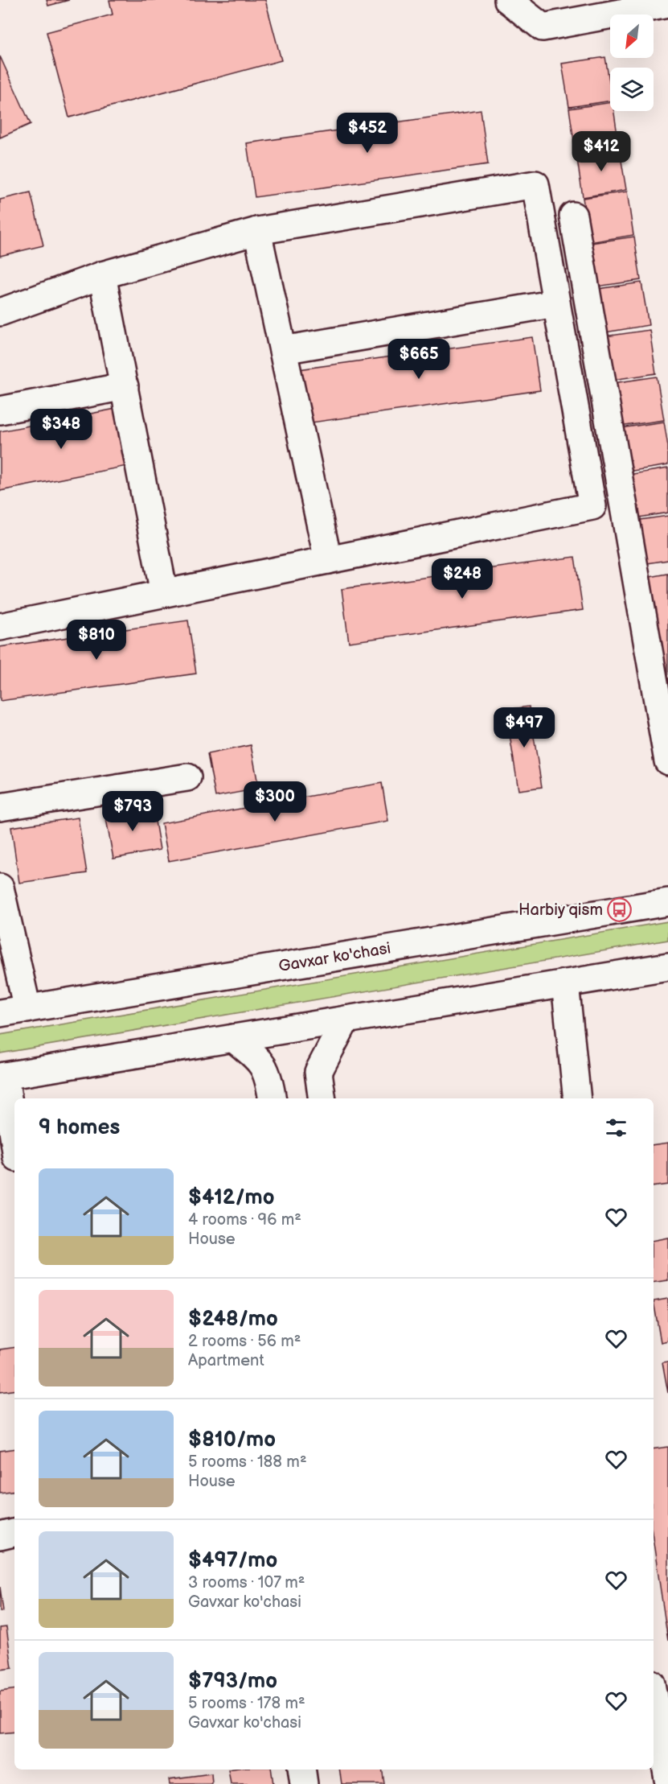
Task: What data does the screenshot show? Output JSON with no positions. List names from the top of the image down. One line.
{"streets":{"main road":["Gavxar ko'chasi"]},"places":{"bus stop":["Harbiy qism"]},"north":"bottom left","page":{"price":["$452","$412","$665","$348","$248","$810","$497","$300","$793"],"heading":"9 homes","list":[{"name":"$412/mo","note":"4 rooms · 96 m² · House"},{"name":"$248/mo","note":"2 rooms · 56 m² · Apartment"},{"name":"$810/mo","note":"5 rooms · 188 m² · House"},{"name":"$497/mo","note":"3 rooms · 107 m² · Gavxar ko'chasi"},{"name":"$793/mo","note":"5 rooms · 178 m² · Gavxar ko'chasi"}]}}
